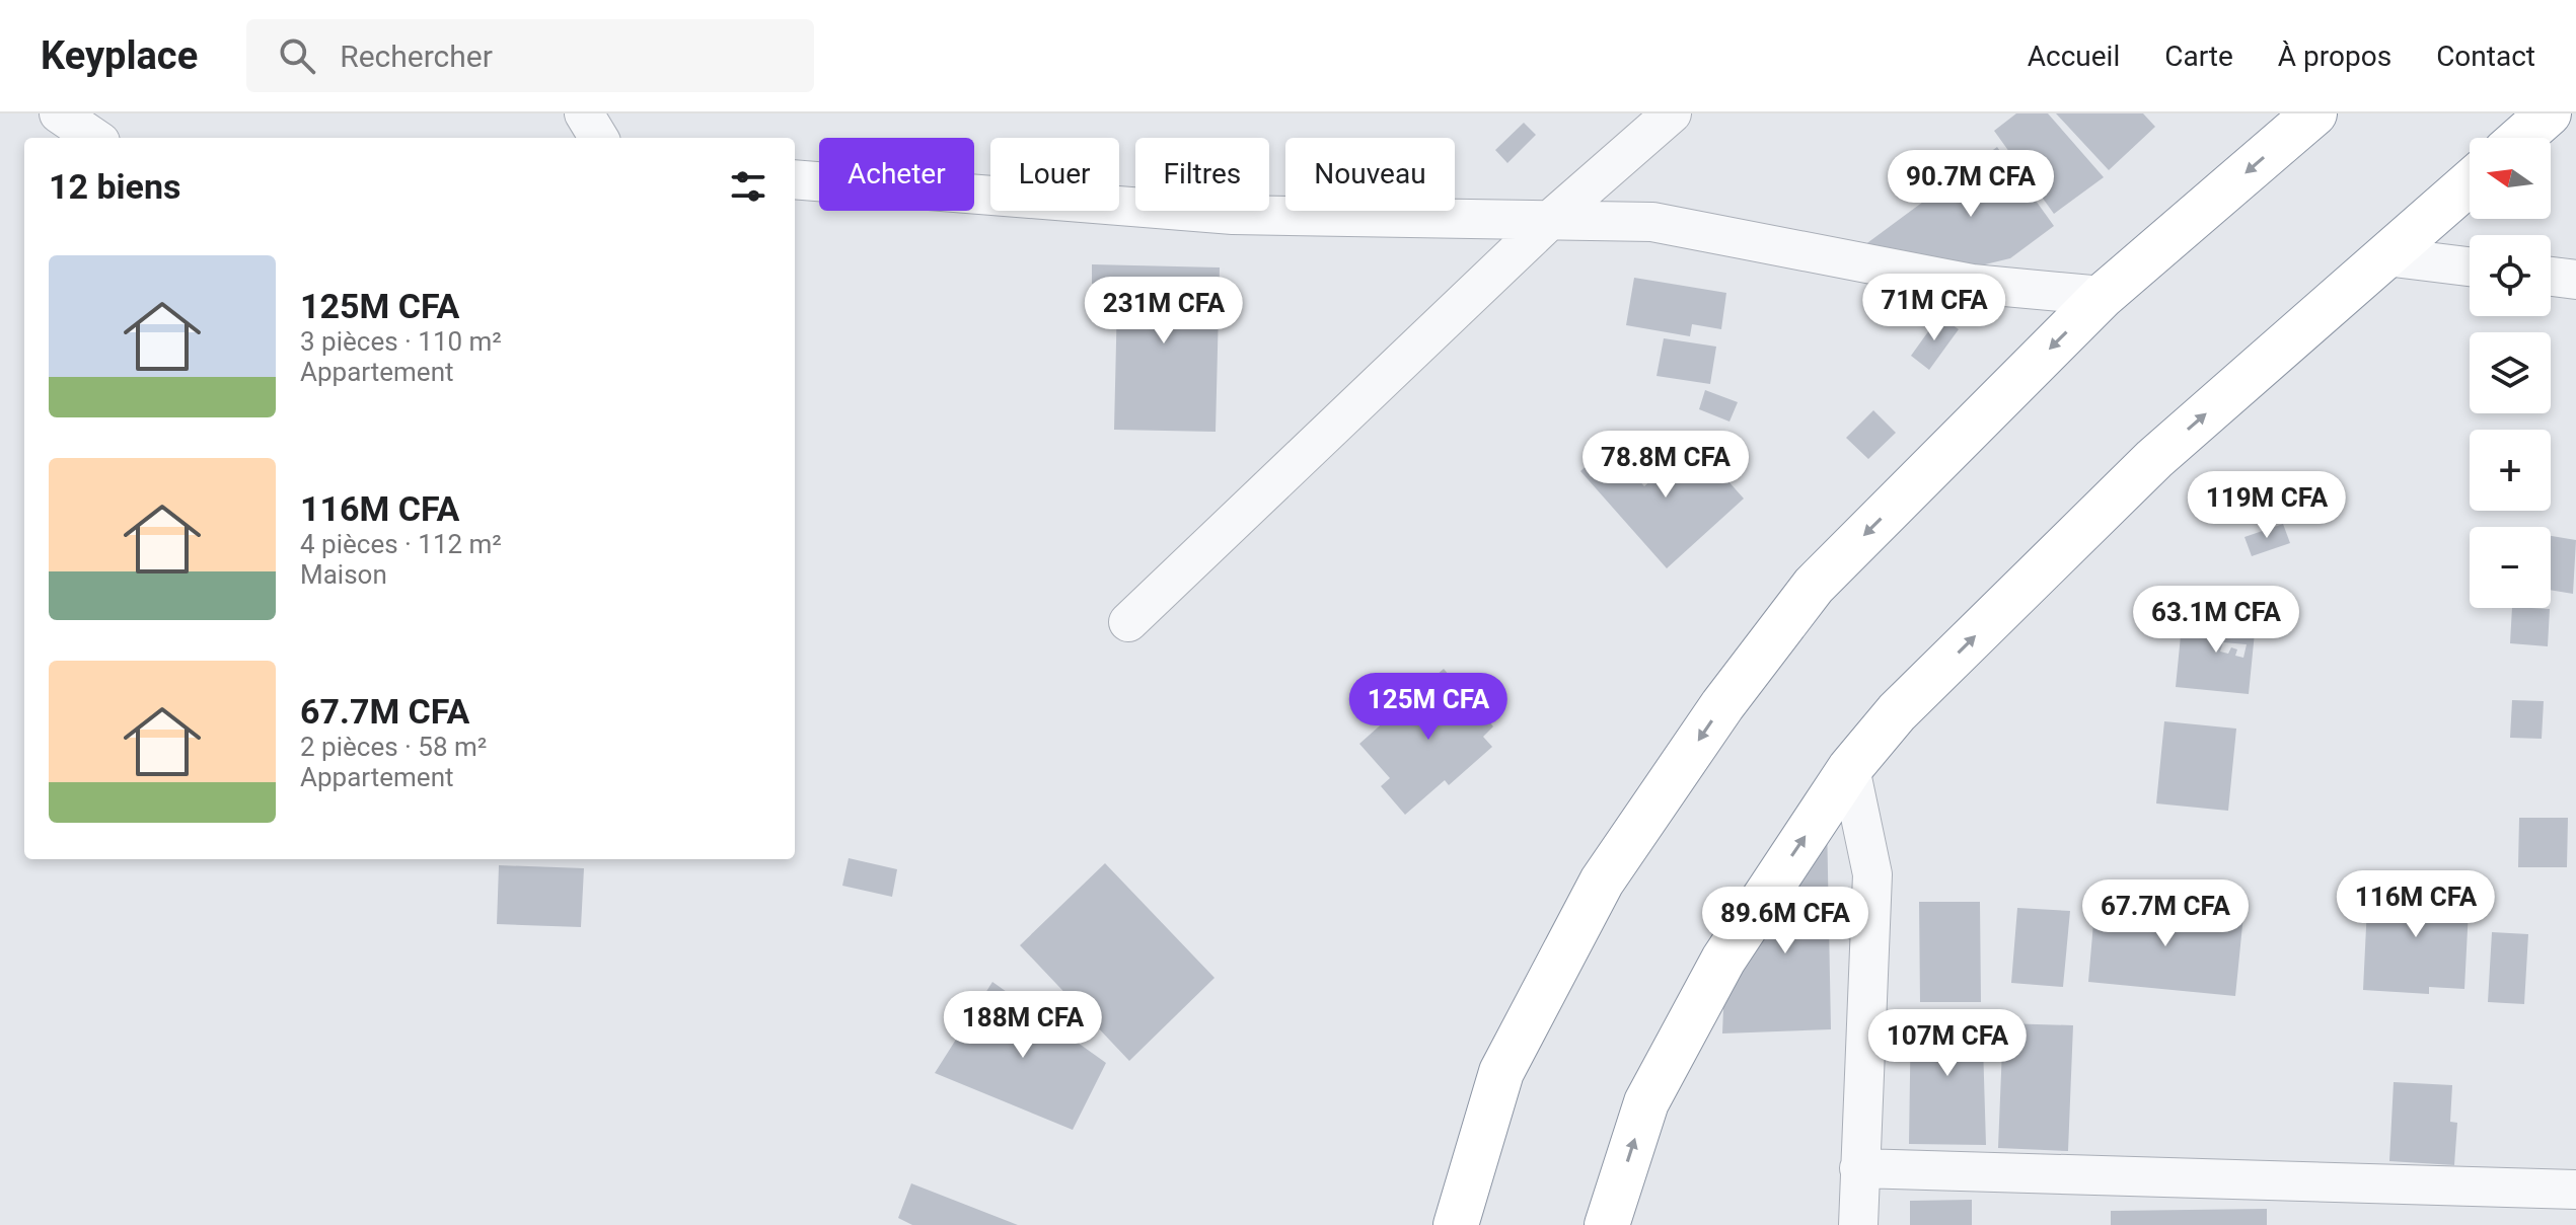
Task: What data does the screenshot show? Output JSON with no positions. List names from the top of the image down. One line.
{"north":"left","page":{"header":"Keyplace","search":"Rechercher","nav":["Accueil","Carte","À propos","Contact"],"map_buttons":["+","−"],"chip":["Acheter","Louer","Filtres","Nouveau"],"heading":"12 biens","price":["90.7M CFA","71M CFA","231M CFA","78.8M CFA","119M CFA","63.1M CFA","125M CFA","116M CFA","67.7M CFA","89.6M CFA","188M CFA","107M CFA"],"list":[{"name":"125M CFA","note":"3 pièces · 110 m² · Appartement"},{"name":"116M CFA","note":"4 pièces · 112 m² · Maison"},{"name":"67.7M CFA","note":"2 pièces · 58 m² · Appartement"}]}}
